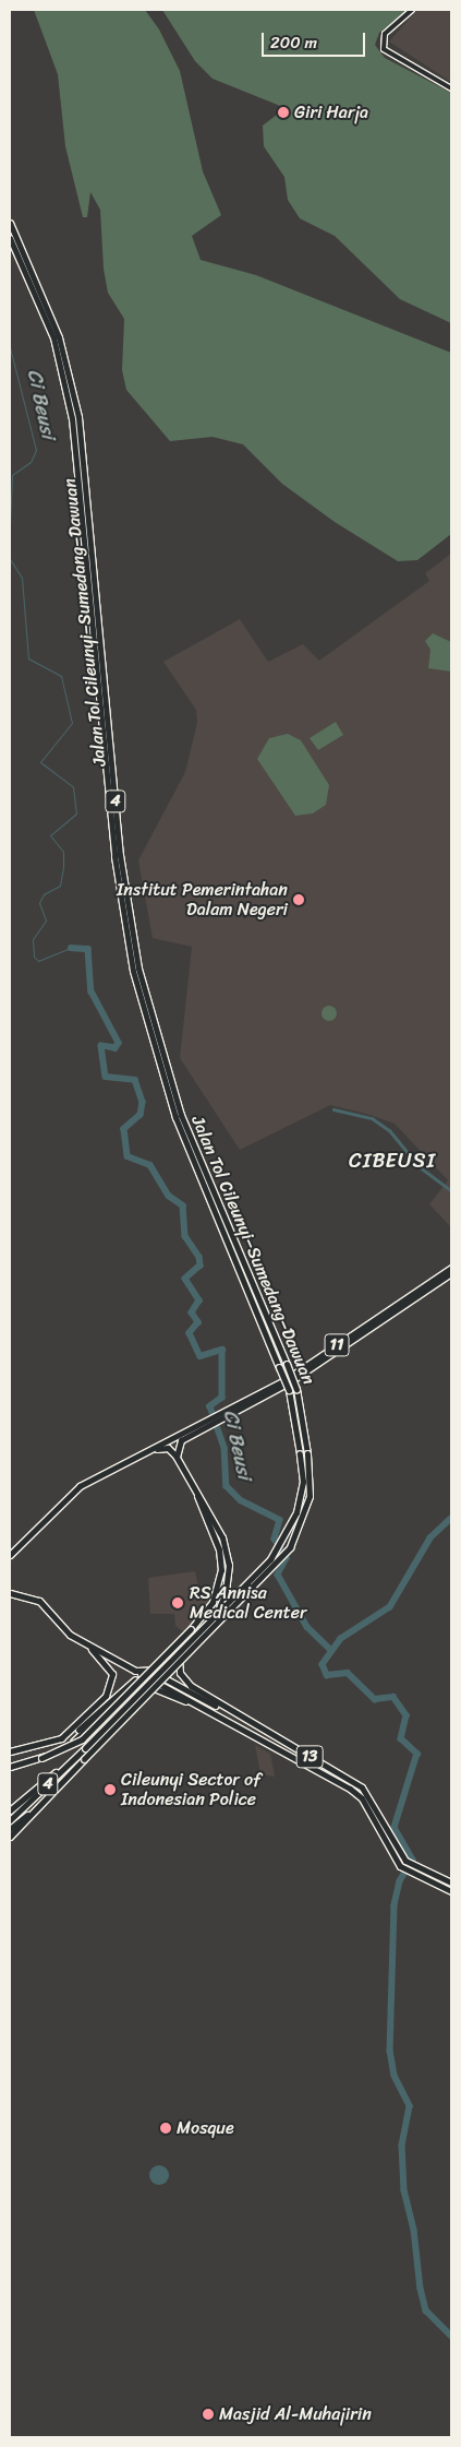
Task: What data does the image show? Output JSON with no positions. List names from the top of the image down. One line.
{"streets":{"highway":["Jalan Tol Cileunyi–Sumedang–Dawuan","4","11","13"]},"districts":["CIBEUSI"],"water":["Ci Beusi"],"places":["Giri Harja","Institut Pemerintahan Dalam Negeri","RS Annisa Medical Center","Cileunyi Sector of Indonesian Police","Mosque","Masjid Al-Muhajirin"],"scale_bar":"200 m"}
